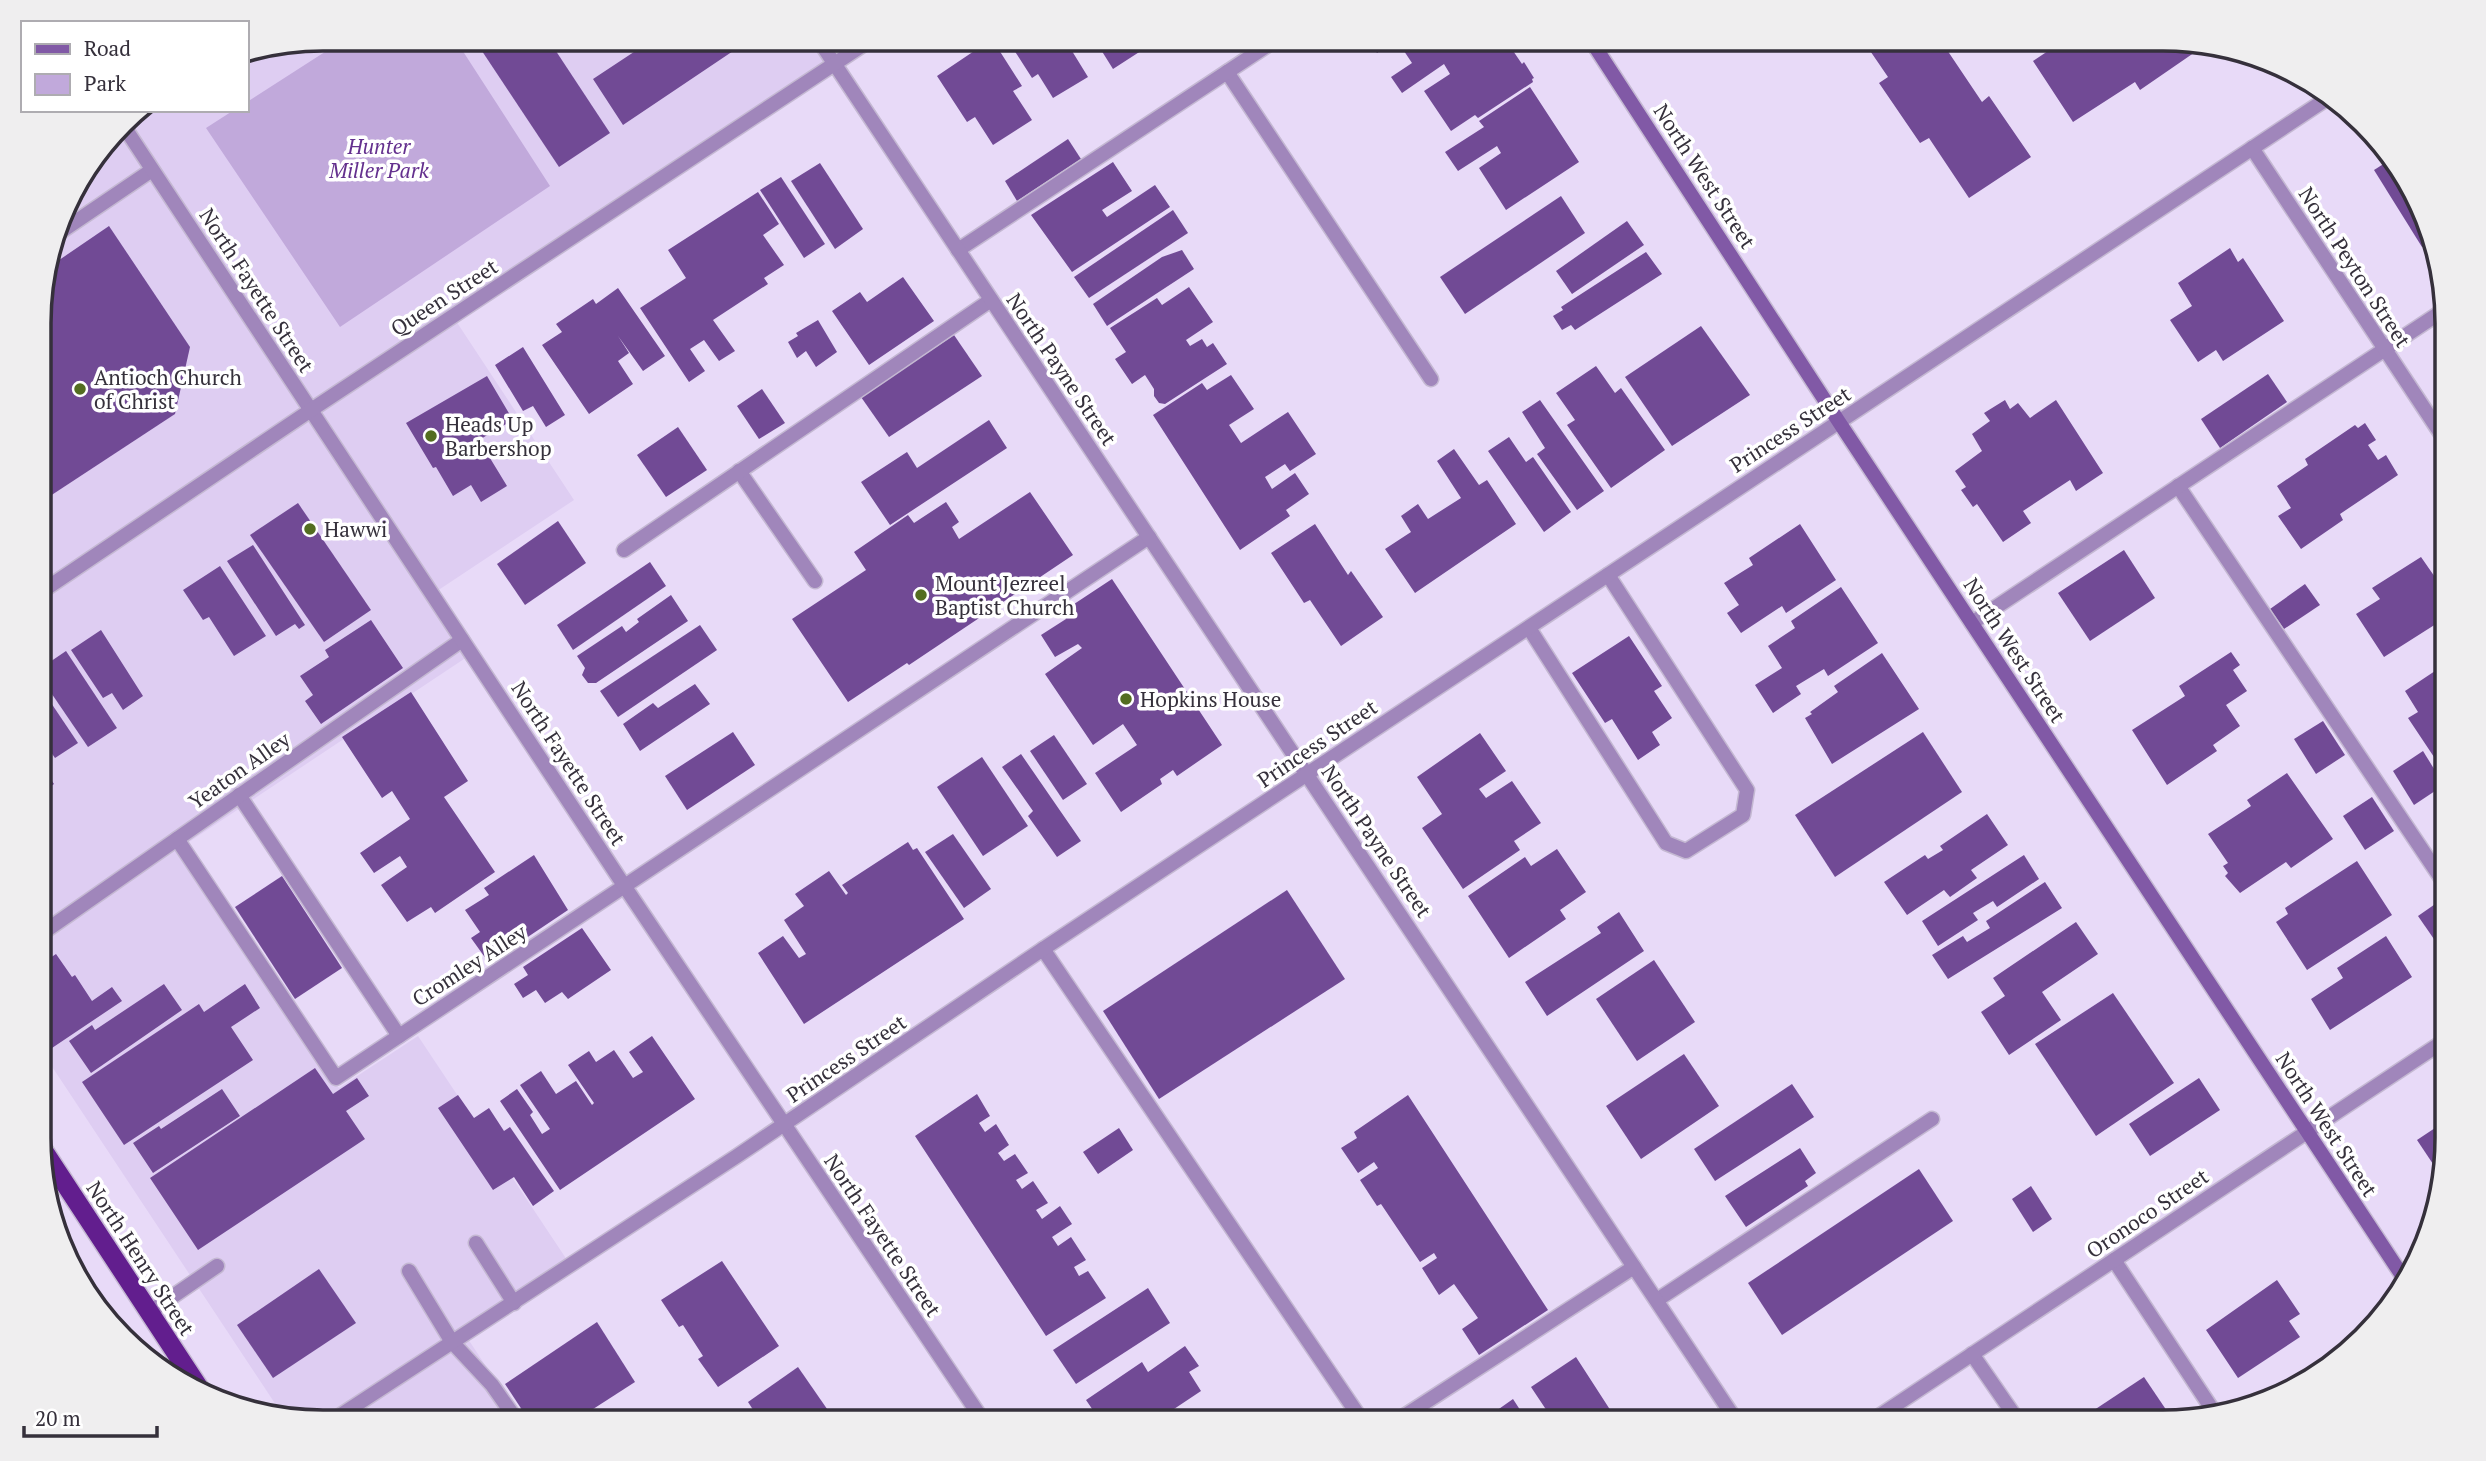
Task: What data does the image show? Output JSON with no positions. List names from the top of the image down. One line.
{"streets":{"highway":["North Henry Street"],"main road":["North West Street"],"street":["North Peyton Street","North Fayette Street","Queen Street","North Payne Street","Princess Street","Yeaton Alley","Cromley Alley","Oronoco Street"]},"crossings":[["North West Street","Princess Street"],["North West Street","Oronoco Street"],["North Peyton Street","Princess Street"],["North Fayette Street","Queen Street"],["North Fayette Street","Princess Street"],["North Fayette Street","Yeaton Alley"],["North Fayette Street","Cromley Alley"],["Queen Street","North Payne Street"],["North Payne Street","Princess Street"],["North Payne Street","Cromley Alley"],["Yeaton Alley","Cromley Alley"]],"parks":["Hunter Miller Park"],"places":["Antioch Church of Christ","Heads Up Barbershop","Hawwi","Mount Jezreel Baptist Church","Hopkins House"],"legend":["Road","Park"],"scale_bar":"20 m"}
